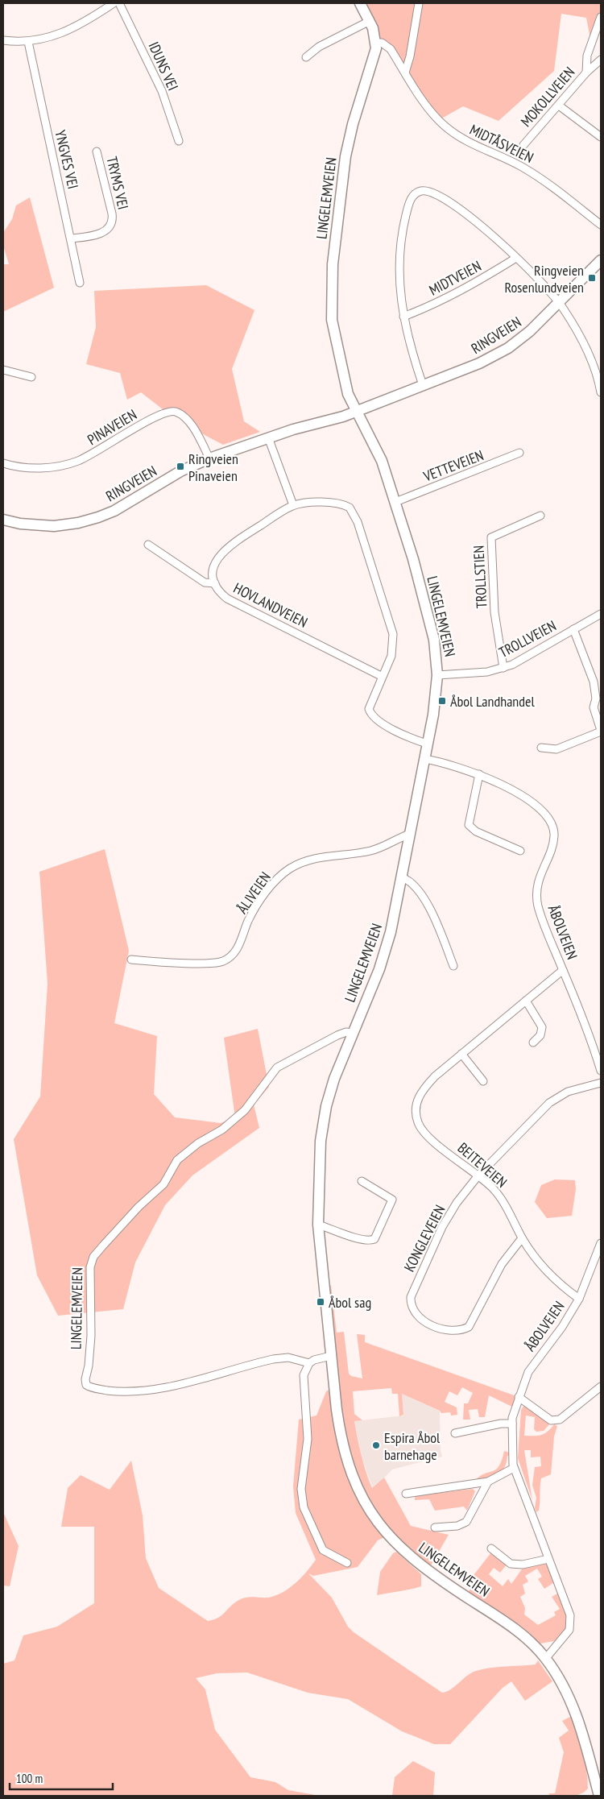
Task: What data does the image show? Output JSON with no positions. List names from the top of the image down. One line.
{"streets":{"main road":["LINGELEMVEIEN","RINGVEIEN"],"street":["IDUNS VEI","MOKOLLVEIEN","MIDTÅSVEIEN","YNGVES VEI","TRYMS VEI","MIDTVEIEN","PINAVEIEN","VETTEVEIEN","TROLLSTIEN","HOVLANDVEIEN","TROLLVEIEN","ÅLIVEIEN","ÅBOLVEIEN","BEITEVEIEN","KONGLEVEIEN"]},"crossings":[["MIDTÅSVEIEN","LINGELEMVEIEN"],["YNGVES VEI","TRYMS VEI"],["LINGELEMVEIEN","RINGVEIEN"],["LINGELEMVEIEN","VETTEVEIEN"],["LINGELEMVEIEN","HOVLANDVEIEN"],["LINGELEMVEIEN","TROLLVEIEN"],["LINGELEMVEIEN","ÅLIVEIEN"],["LINGELEMVEIEN","ÅBOLVEIEN"],["RINGVEIEN","PINAVEIEN"],["TROLLSTIEN","TROLLVEIEN"],["ÅBOLVEIEN","BEITEVEIEN"],["BEITEVEIEN","KONGLEVEIEN"]],"places":{"transit":["Ringveien Rosenlundveien","Ringveien Pinaveien","Åbol Landhandel","Åbol sag"],"other":["Espira Åbol barnehage"]},"scale_bar":"100 m"}
